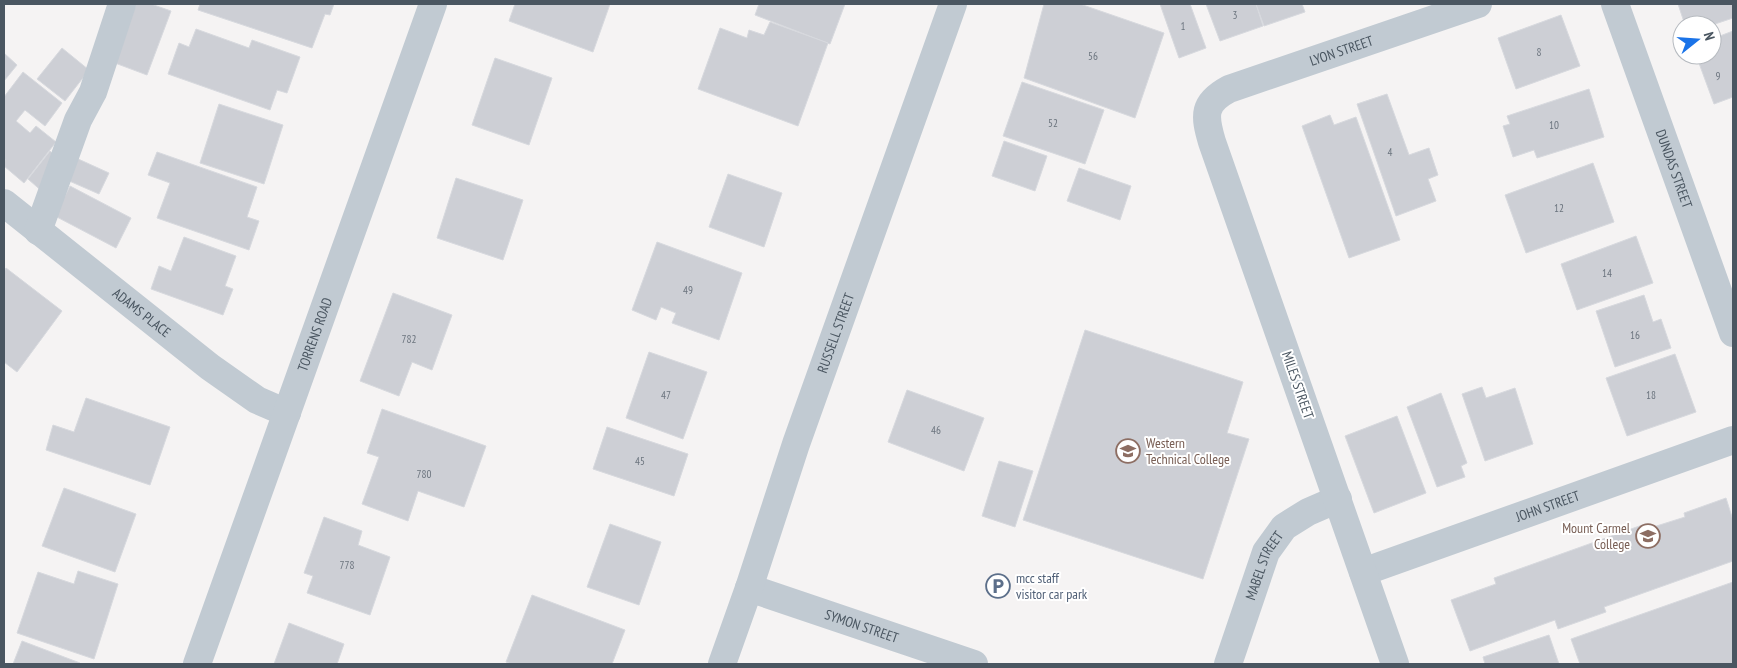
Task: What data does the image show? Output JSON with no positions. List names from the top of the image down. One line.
{"streets":{"street":["LYON STREET","DUNDAS STREET","ADAMS PLACE","RUSSELL STREET","TORRENS ROAD","MILES STREET","JOHN STREET","MABEL STREET","SYMON STREET"]},"crossings":[["LYON STREET","MILES STREET"],["ADAMS PLACE","TORRENS ROAD"],["RUSSELL STREET","SYMON STREET"],["MILES STREET","JOHN STREET"],["MILES STREET","MABEL STREET"]],"places":{"school or university":["Western Technical College","Mount Carmel College"],"parking":["mcc staff visitor car park"]},"house_numbers":["3","1","8","56","9","52","10","4","12","14","49","16","782","47","18","46","45","780","778"],"north":"right"}
